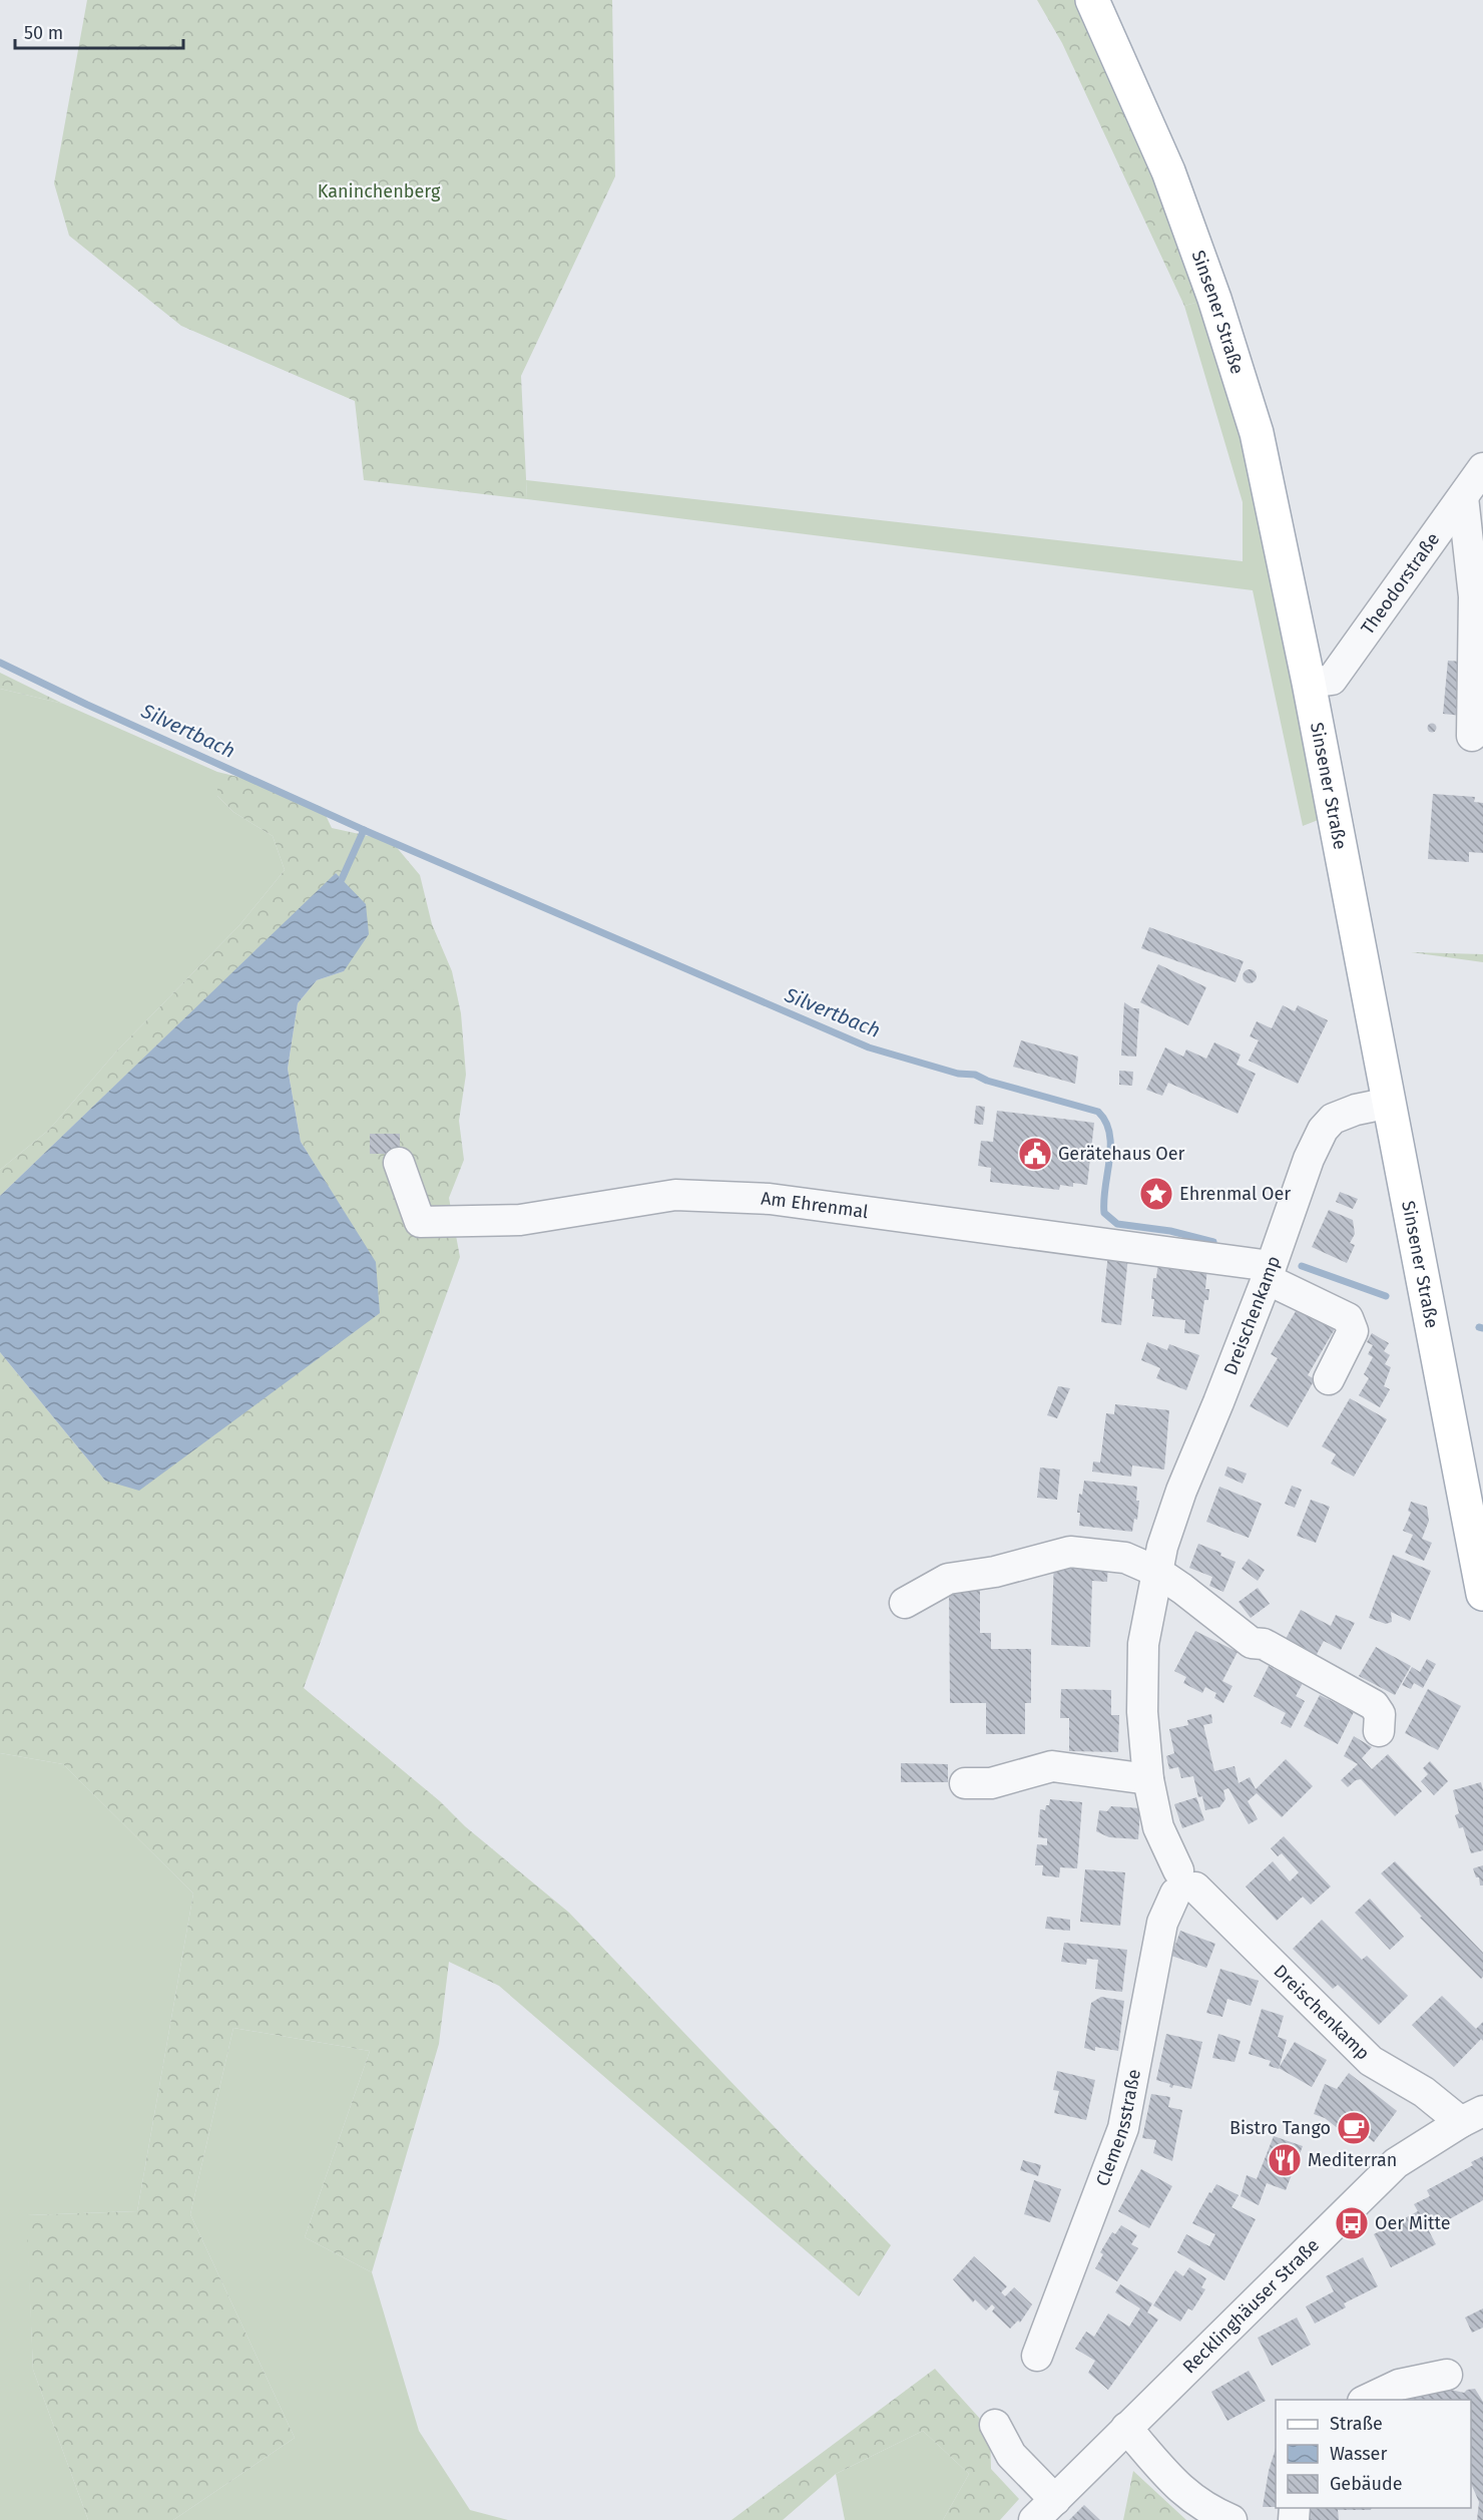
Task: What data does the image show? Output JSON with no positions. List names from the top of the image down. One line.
{"streets":{"main road":["Sinsener Straße"],"street":["Theodorstraße","Am Ehrenmal","Dreischenkamp","Clemensstraße","Recklinghäuser Straße"]},"crossings":[["Sinsener Straße","Theodorstraße"],["Sinsener Straße","Dreischenkamp"],["Am Ehrenmal","Dreischenkamp"],["Dreischenkamp","Clemensstraße"],["Dreischenkamp","Recklinghäuser Straße"]],"water":["Silvertbach"],"parks":["Kaninchenberg"],"places":{"public building":["Gerätehaus Oer"],"place":["Ehrenmal Oer"],"cafe":["Bistro Tango"],"restaurant":["Mediterran"],"bus stop":["Oer Mitte"]},"legend":["Straße","Wasser","Gebäude"],"scale_bar":"50 m"}
